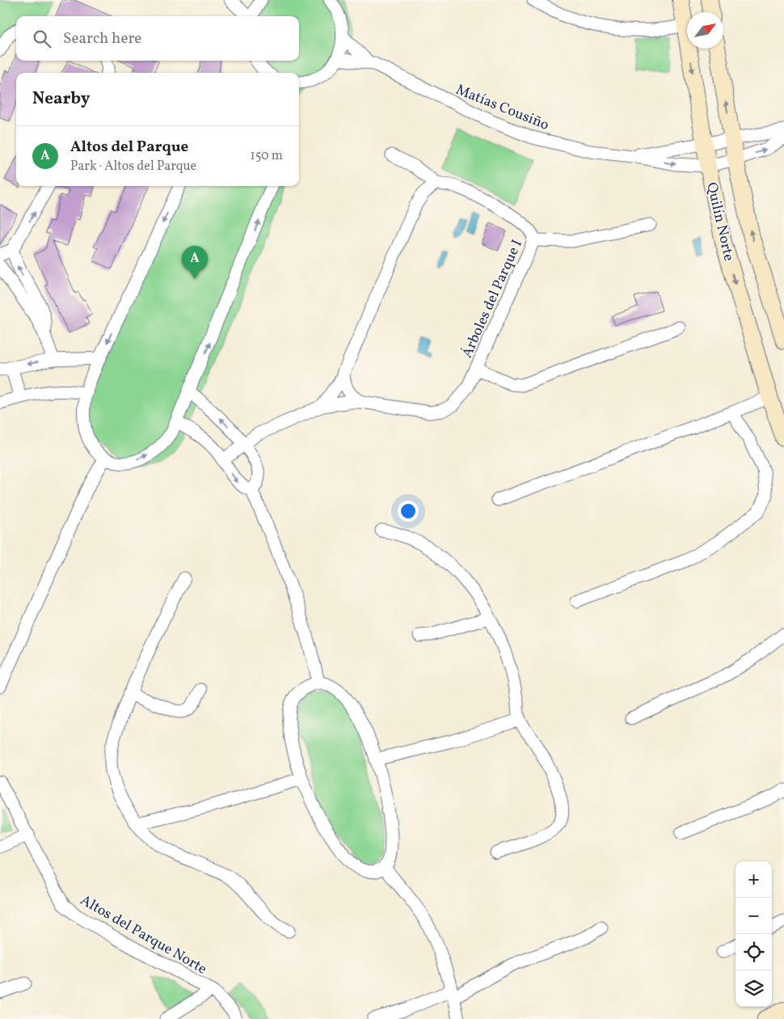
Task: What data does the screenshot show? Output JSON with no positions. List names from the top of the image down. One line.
{"streets":{"street":["Matías Cousiño","Quilín Norte","Árboles del Parque I","Altos del Parque Norte"]},"crossings":[["Matías Cousiño","Quilín Norte"]],"north":"top right","page":{"search":"Search here","heading":"Nearby","list":[{"mark":"A","name":"Altos del Parque","note":"Park · Altos del Parque","value":"150 m"}],"pins":"A","map_buttons":["+","−"]}}
